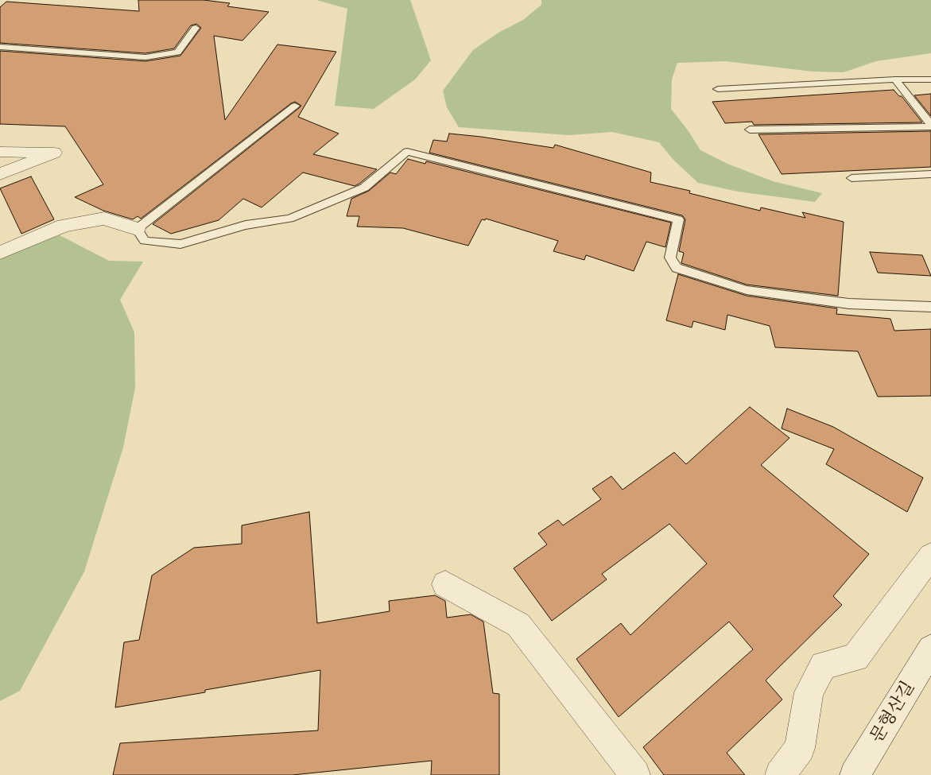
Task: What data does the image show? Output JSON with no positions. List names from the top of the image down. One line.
{"streets":{"street":["문형산길"]}}
